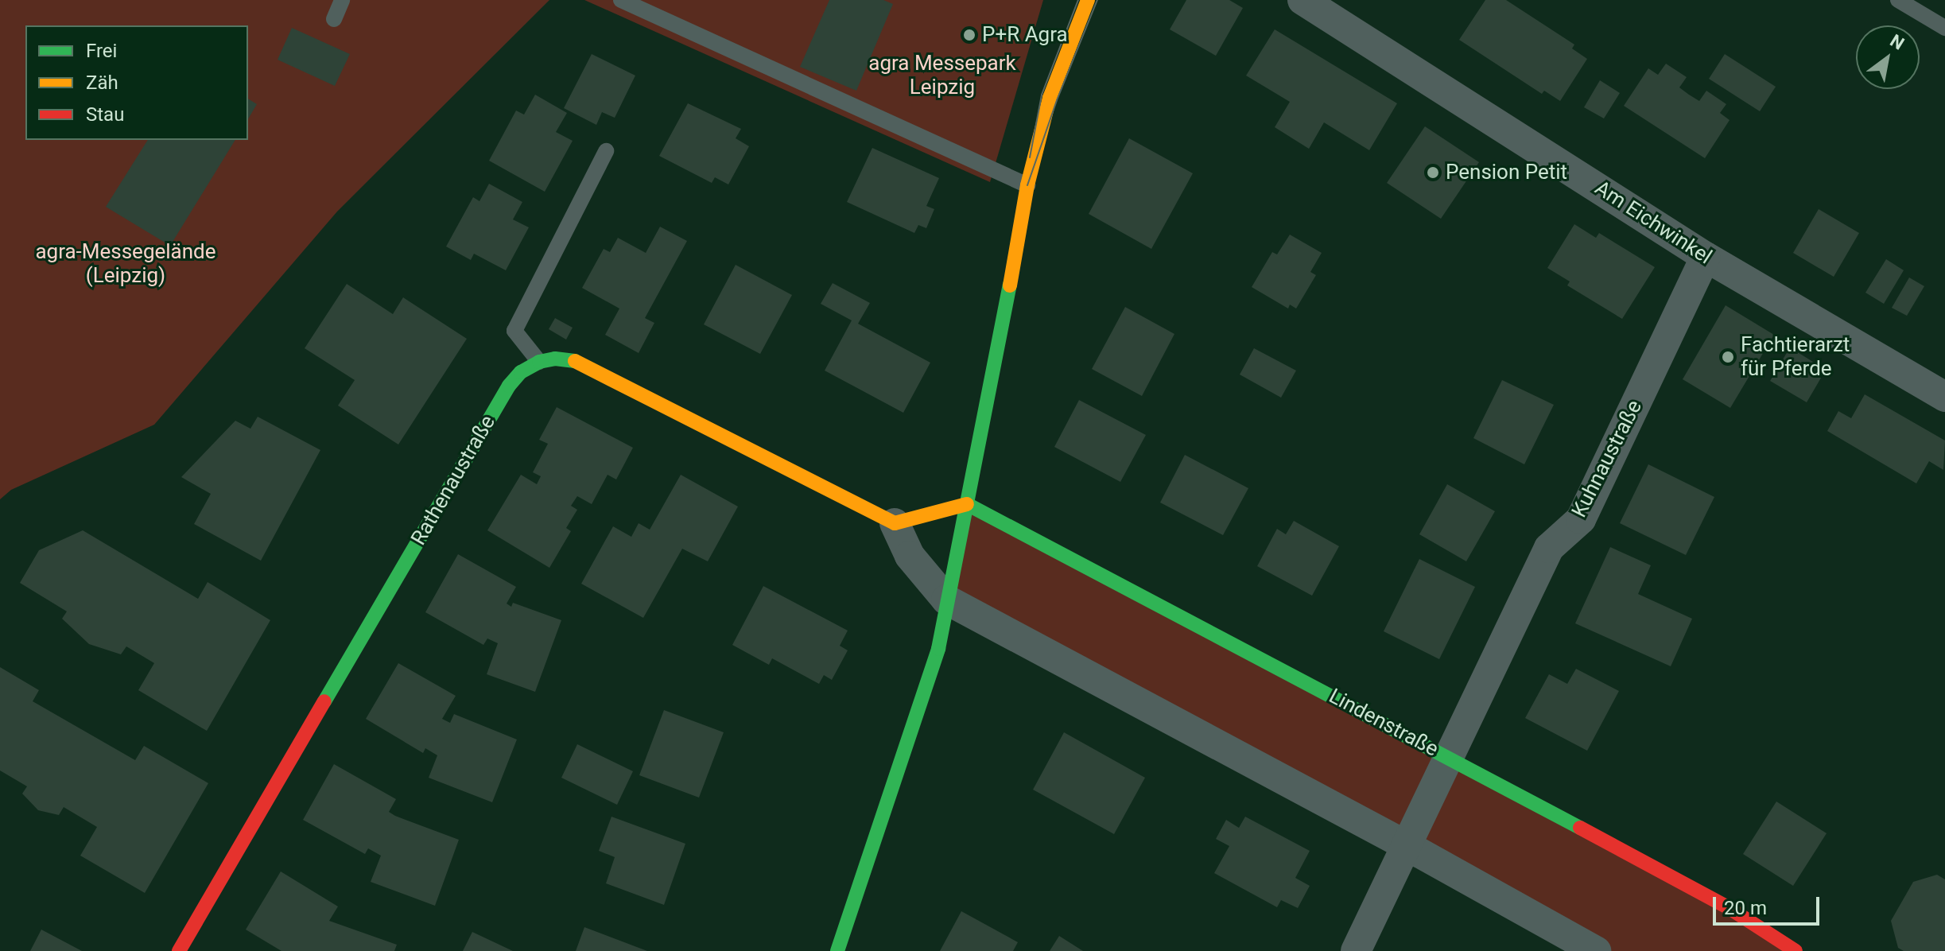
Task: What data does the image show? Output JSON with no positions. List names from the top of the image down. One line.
{"streets":{"street":["Am Eichwinkel","Kuhnaustraße","Rathenaustraße","Lindenstraße"]},"crossings":[["Am Eichwinkel","Kuhnaustraße"],["Kuhnaustraße","Lindenstraße"]],"parks":["agra Messepark Leipzig","agra-Messegelände (Leipzig)"],"places":["P+R Agra","Pension Petit","Fachtierarzt für Pferde"],"legend":["Frei","Zäh","Stau"],"scale_bar":"20 m","north":"top right"}
